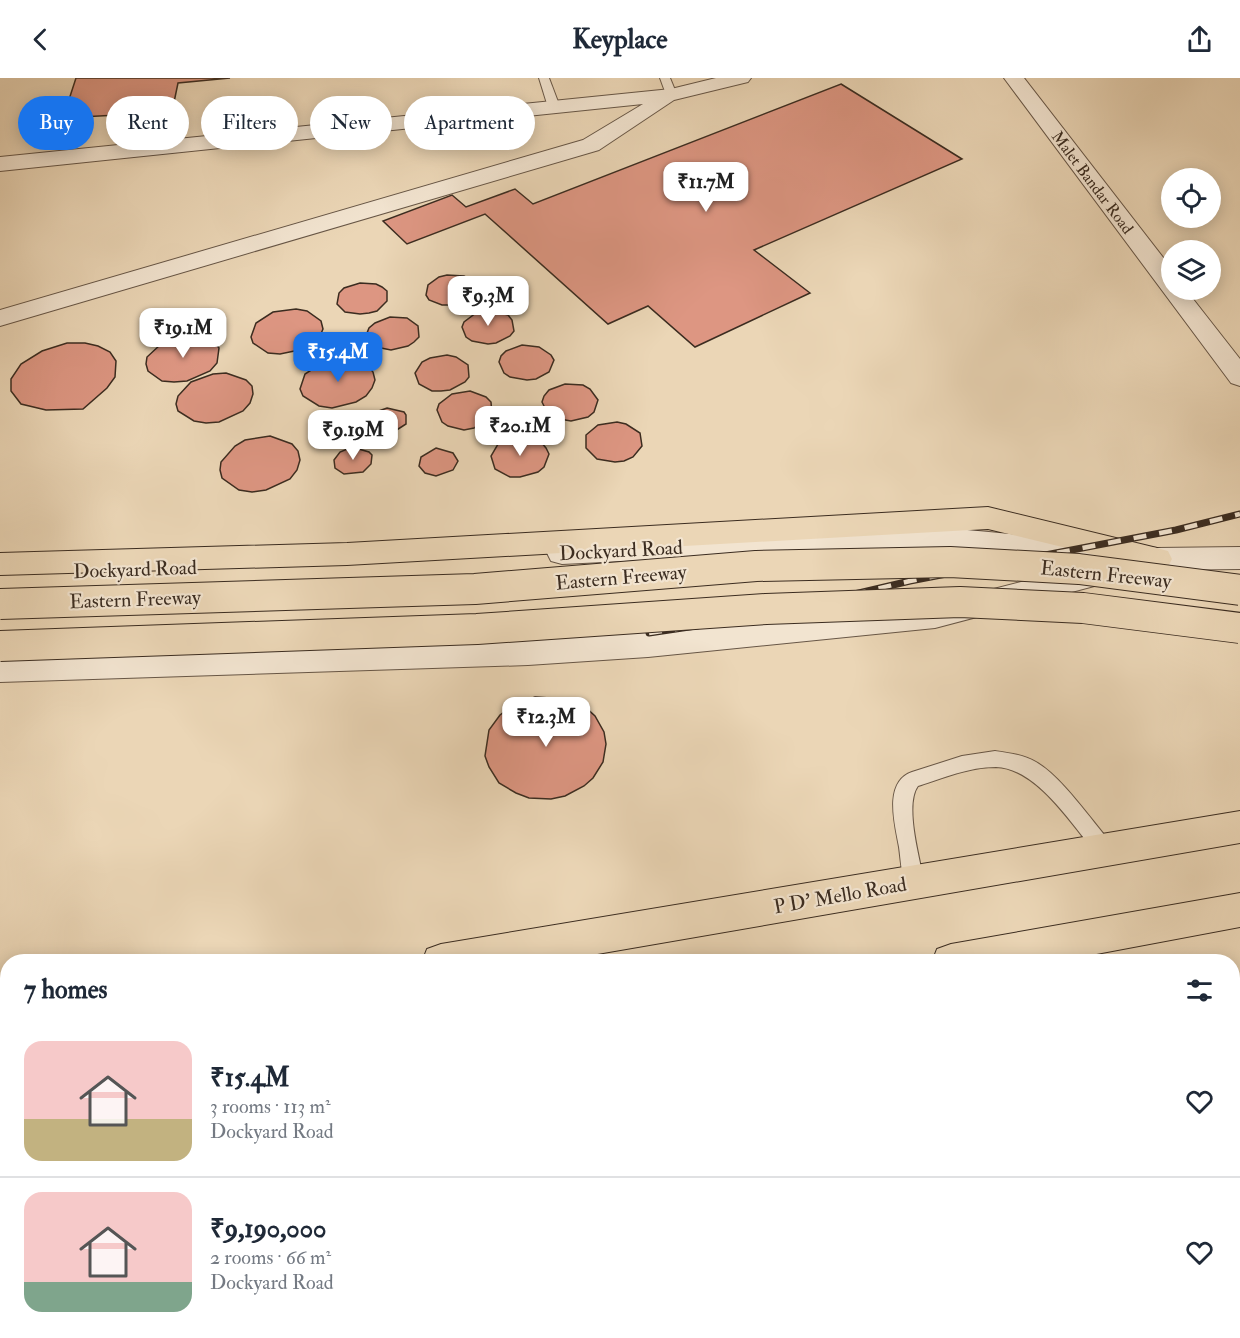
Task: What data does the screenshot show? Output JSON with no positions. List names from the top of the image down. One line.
{"streets":{"main road":["Eastern Freeway","P D' Mello Road"],"street":["Malet Bandar Road","Dockyard Road"]},"page":{"header":"Keyplace","chip":["Buy","Rent","Filters","New","Apartment"],"price":["₹11.7M","₹9.3M","₹19.1M","₹15.4M","₹20.1M","₹9.19M","₹12.3M"],"heading":"7 homes","list":[{"name":"₹15.4M","note":"3 rooms · 113 m² · Dockyard Road"},{"name":"₹9,190,000","note":"2 rooms · 66 m² · Dockyard Road"}]}}
